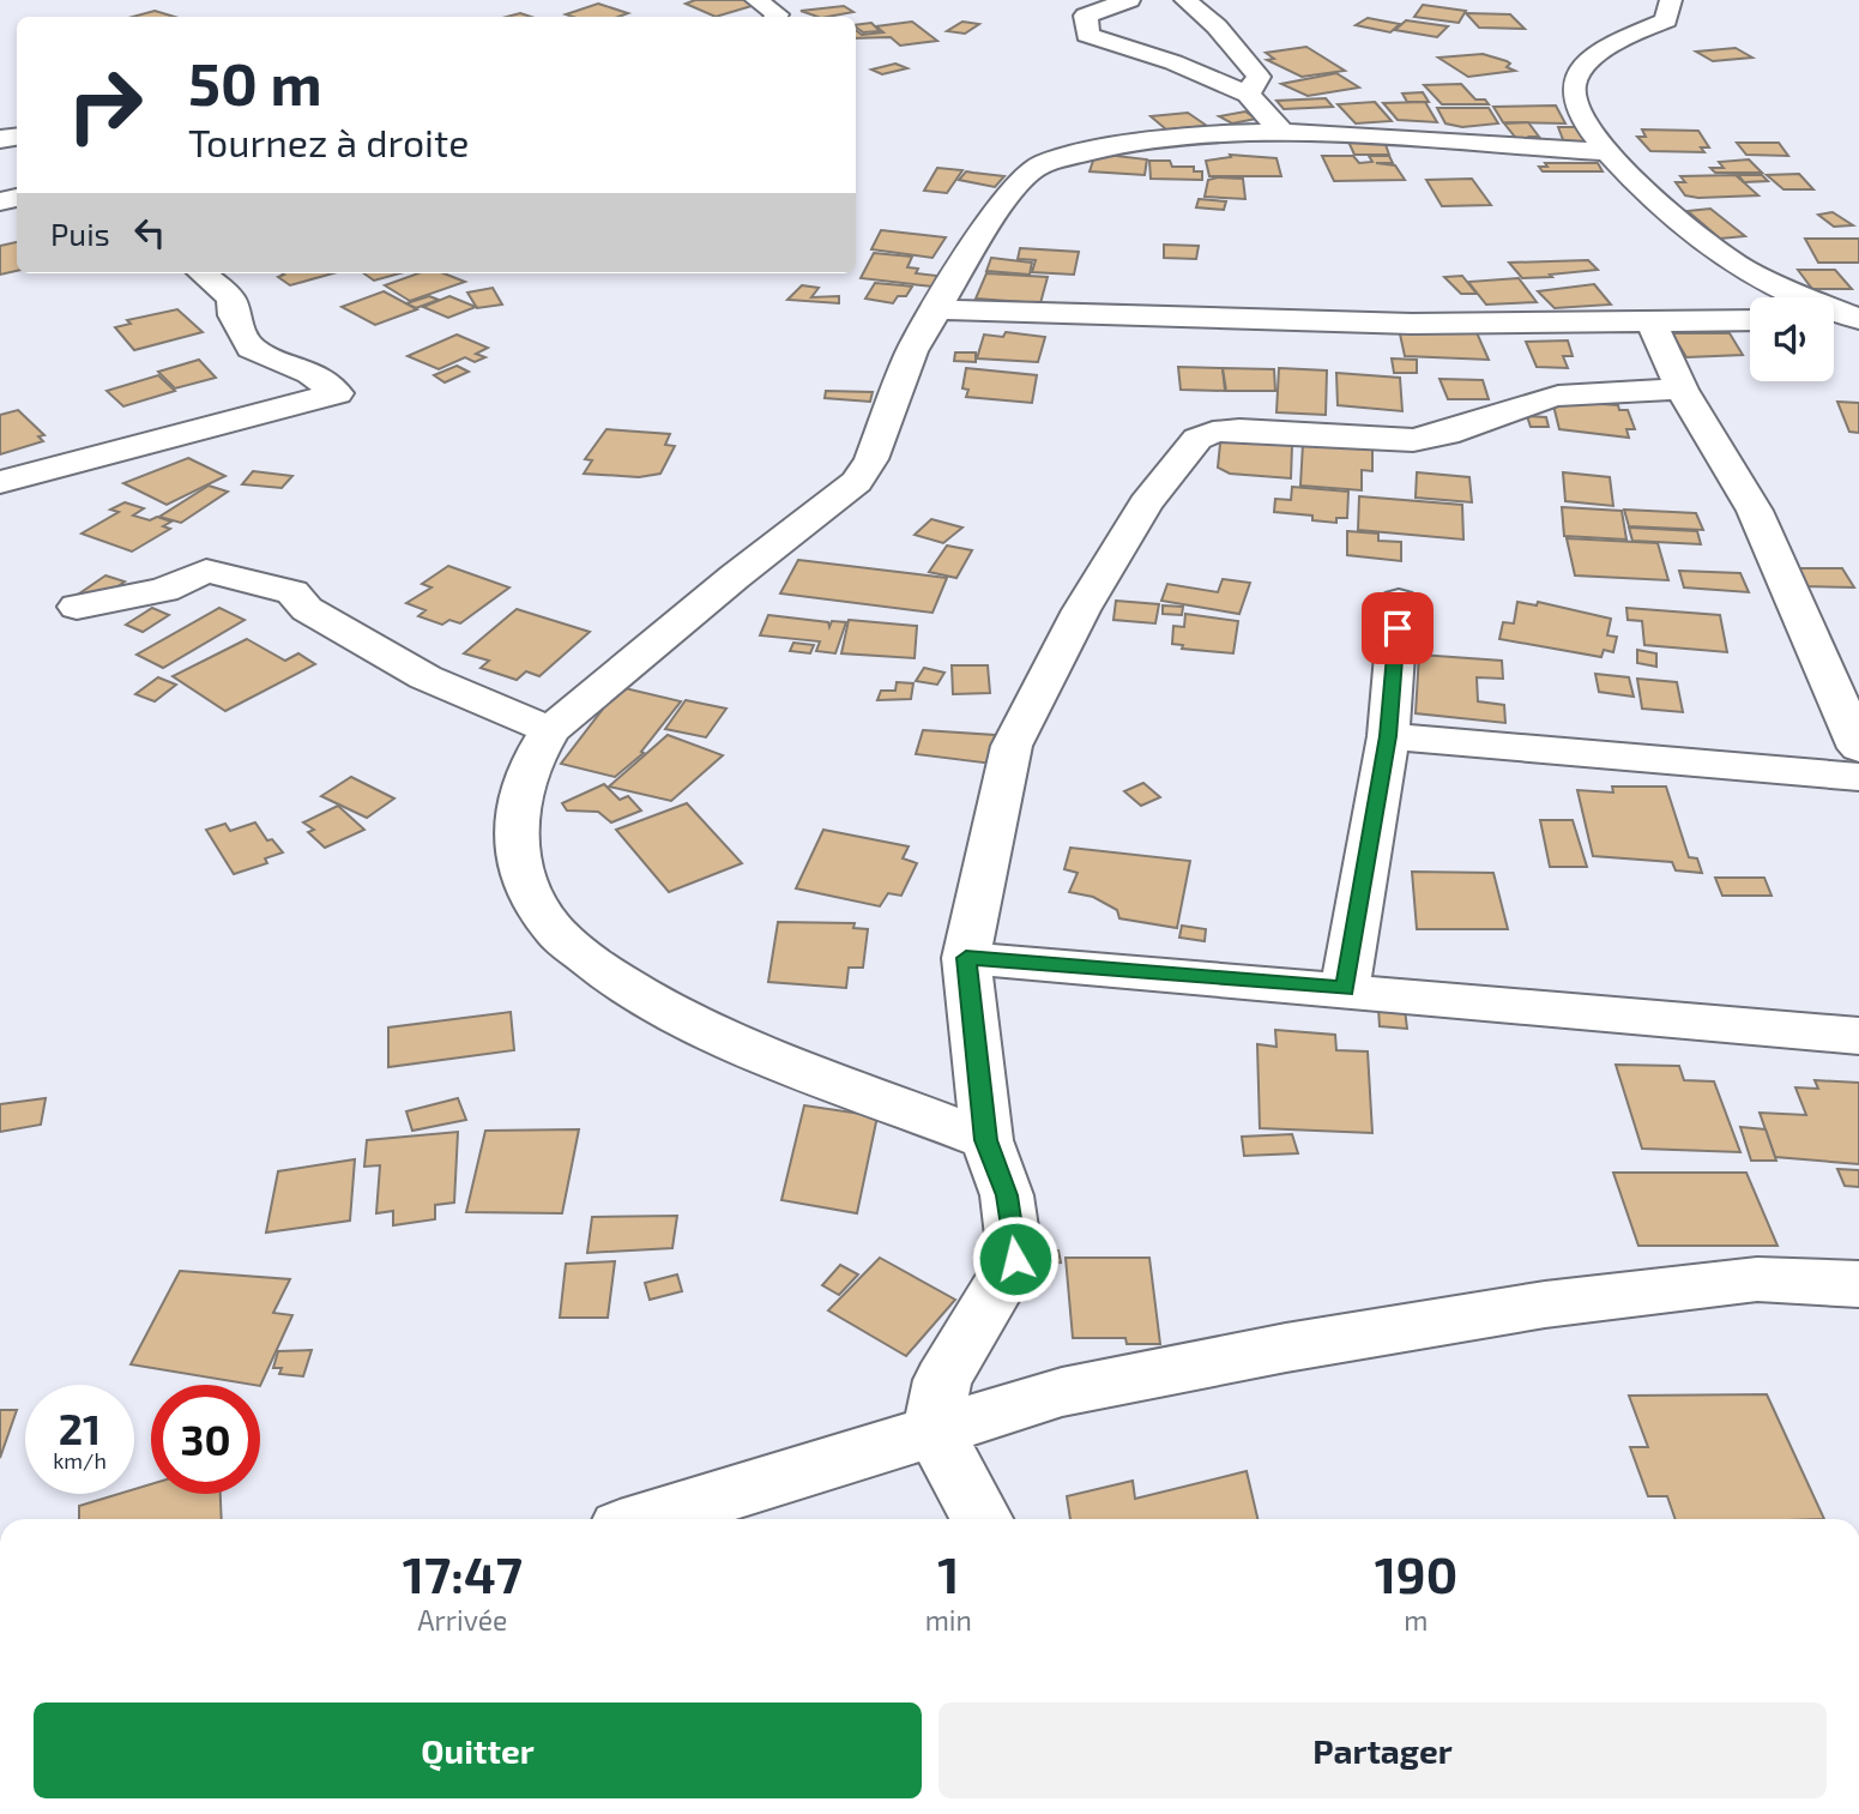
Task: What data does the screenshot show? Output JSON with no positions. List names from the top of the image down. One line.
{"page":{"turn":["50 m","Tournez à droite"],"then":"Puis","speed":"21 km/h","limit":"30","eta":["17:47","Arrivée","1","min","190","m"],"buttons":["Quitter","Partager"]}}
